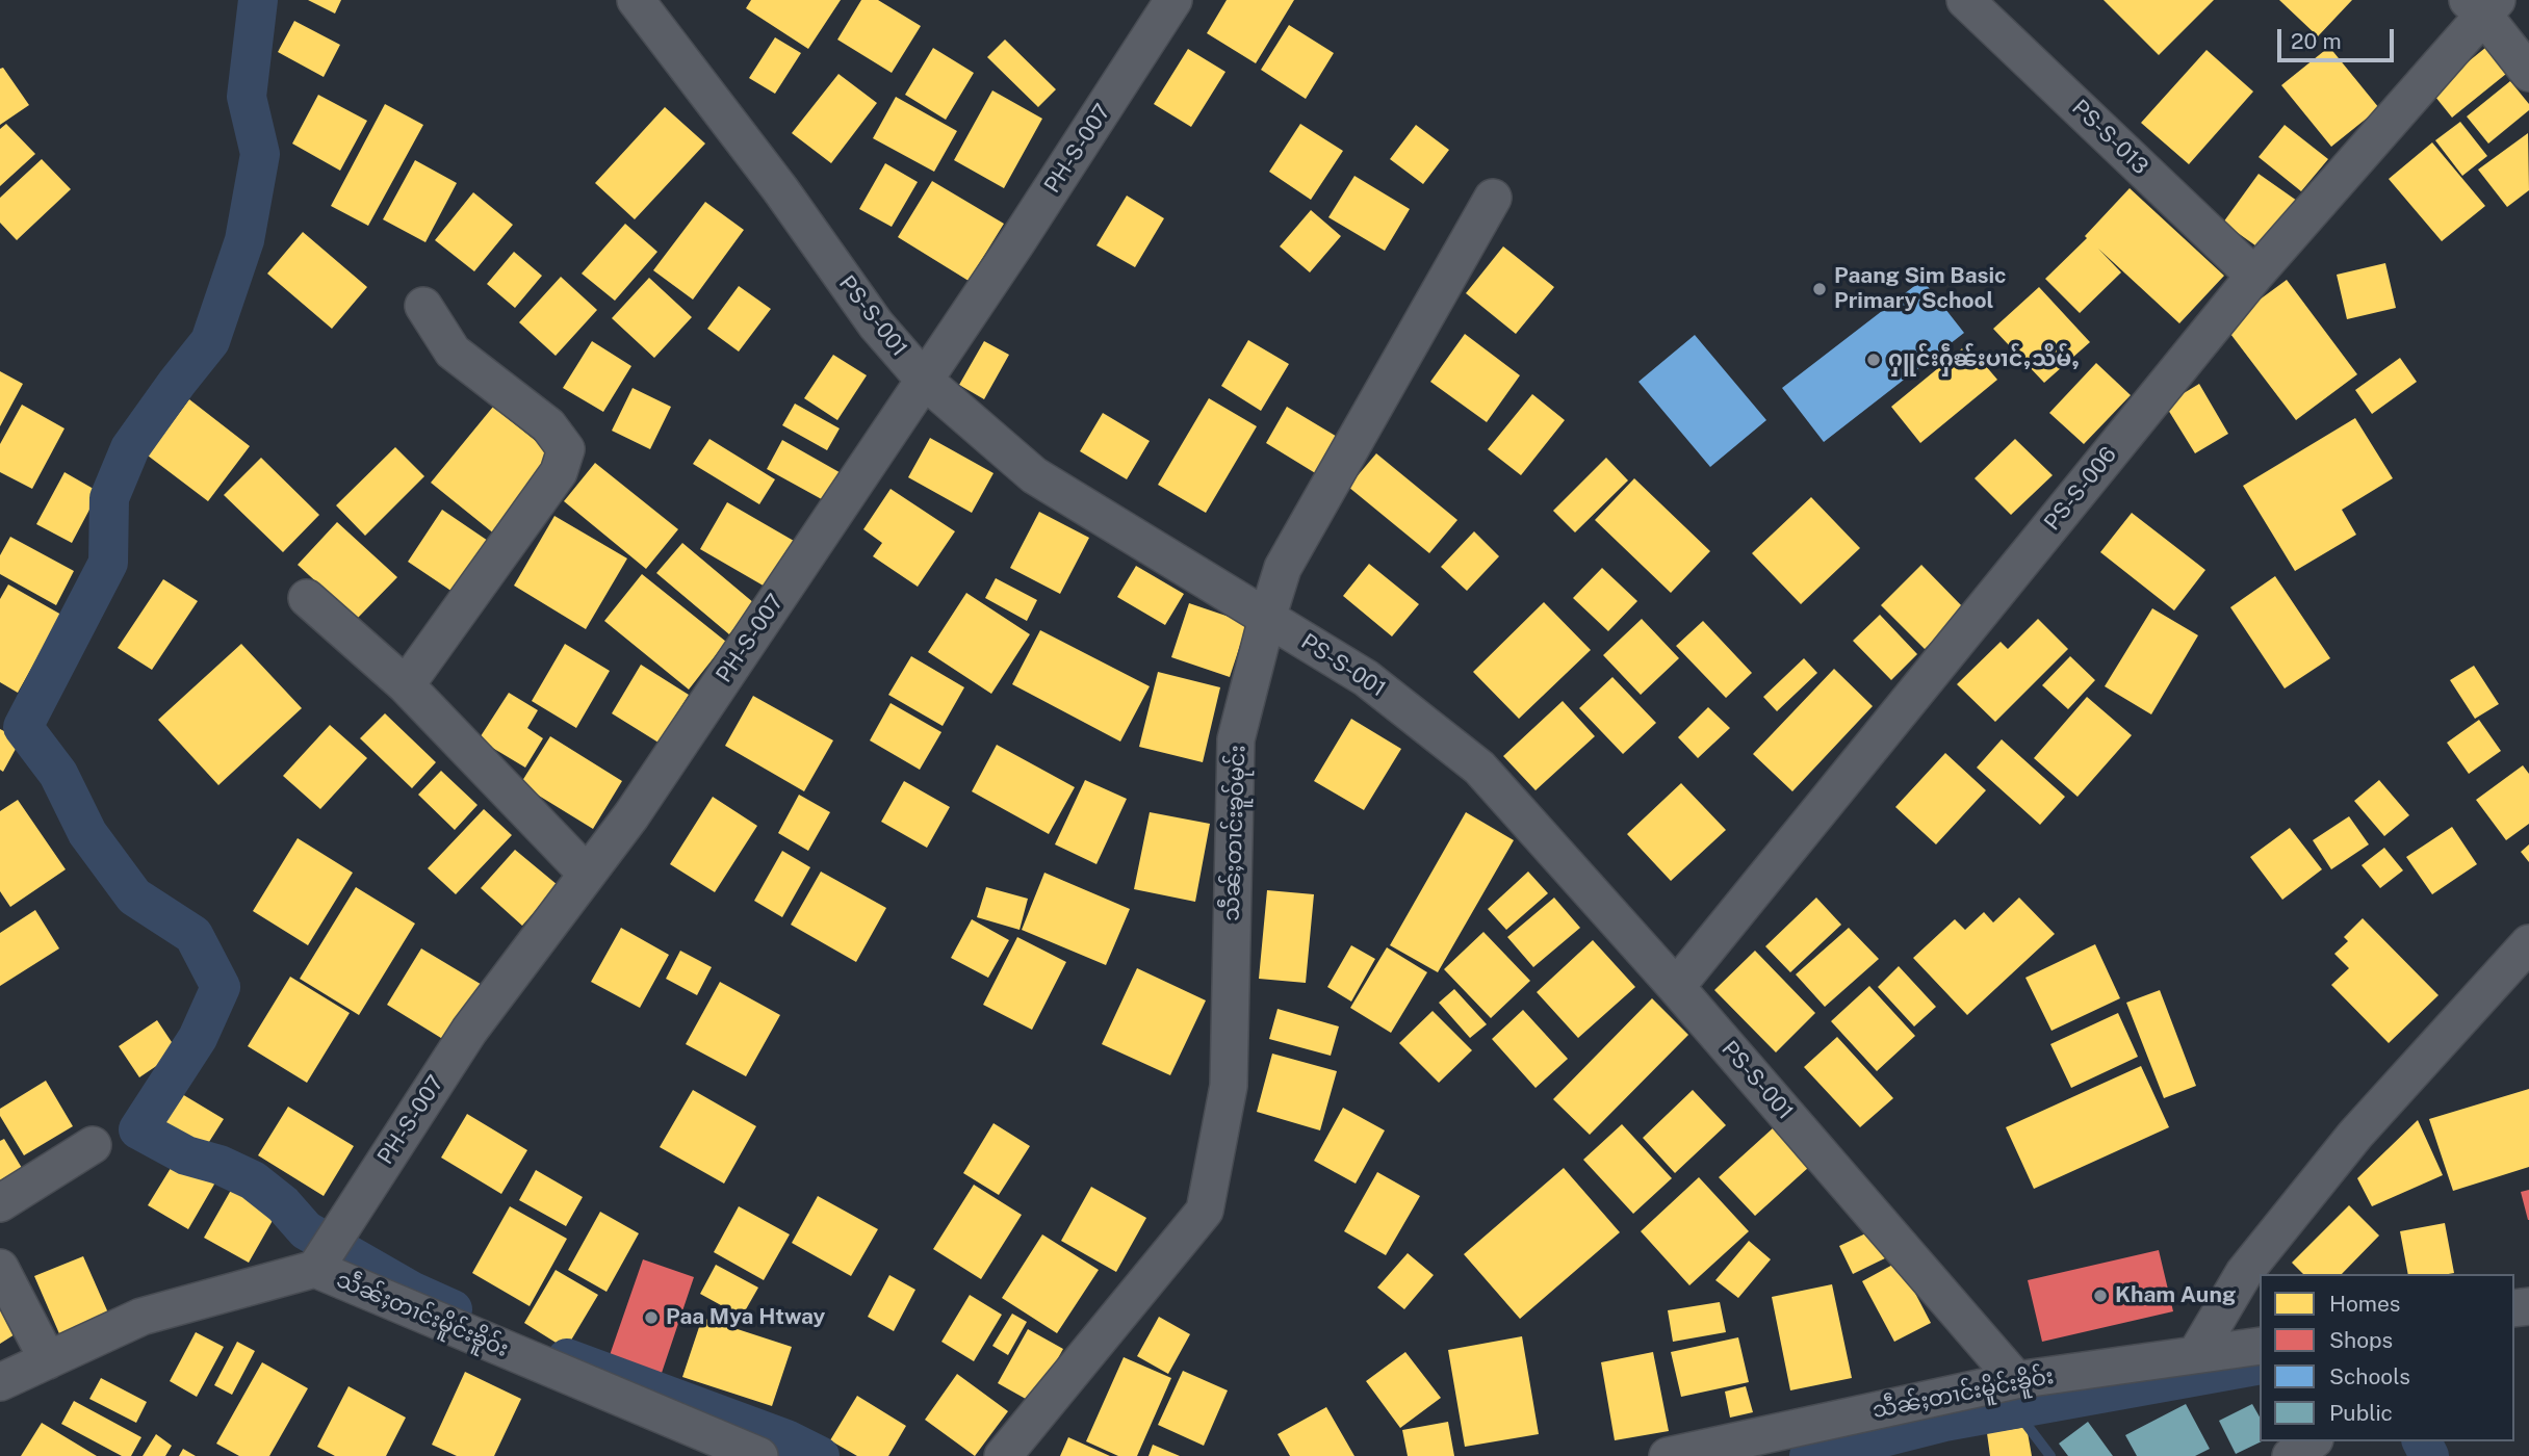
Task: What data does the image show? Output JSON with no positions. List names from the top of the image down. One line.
{"streets":{"street":["PS-S-013","PH-S-007","PS-S-001","PS-S-006","သဵၼ်ႈတၢင်းၶူဝ်မုင်း","သဵၼ်ႈတၢင်းမိူင်းၶိူဝ်း"]},"crossings":[["PS-S-013","PS-S-006"],["PH-S-007","PS-S-001"],["PH-S-007","သဵၼ်ႈတၢင်းမိူင်းၶိူဝ်း"],["PS-S-001","PS-S-006"],["PS-S-001","သဵၼ်ႈတၢင်းၶူဝ်မုင်း"],["PS-S-001","သဵၼ်ႈတၢင်းမိူင်းၶိူဝ်း"]],"places":["Paang Sim Basic Primary School","ႁူင်းႁဵꧣ်းပၢင်ႇသိမ်ႇ","Kham Aung","Paa Mya Htway"],"legend":["Homes","Shops","Schools","Public"],"scale_bar":"20 m"}
